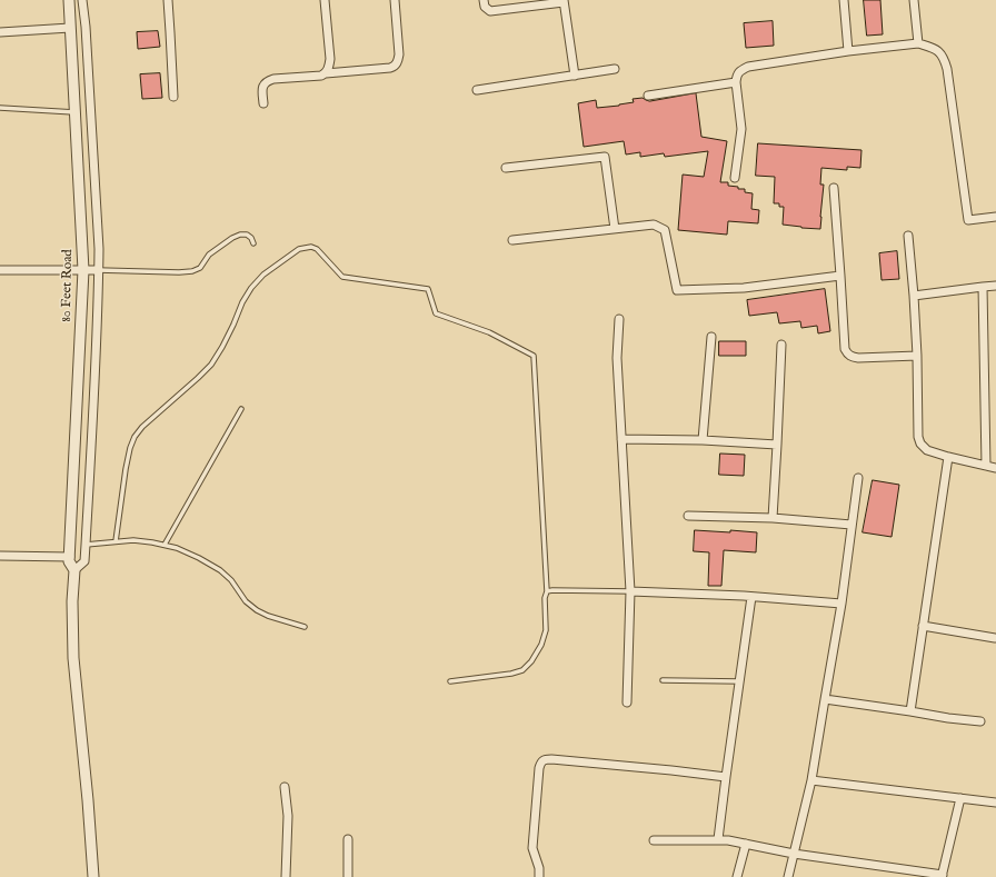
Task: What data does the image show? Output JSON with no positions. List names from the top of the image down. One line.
{"streets":{"street":["80 Feet Road"]}}
